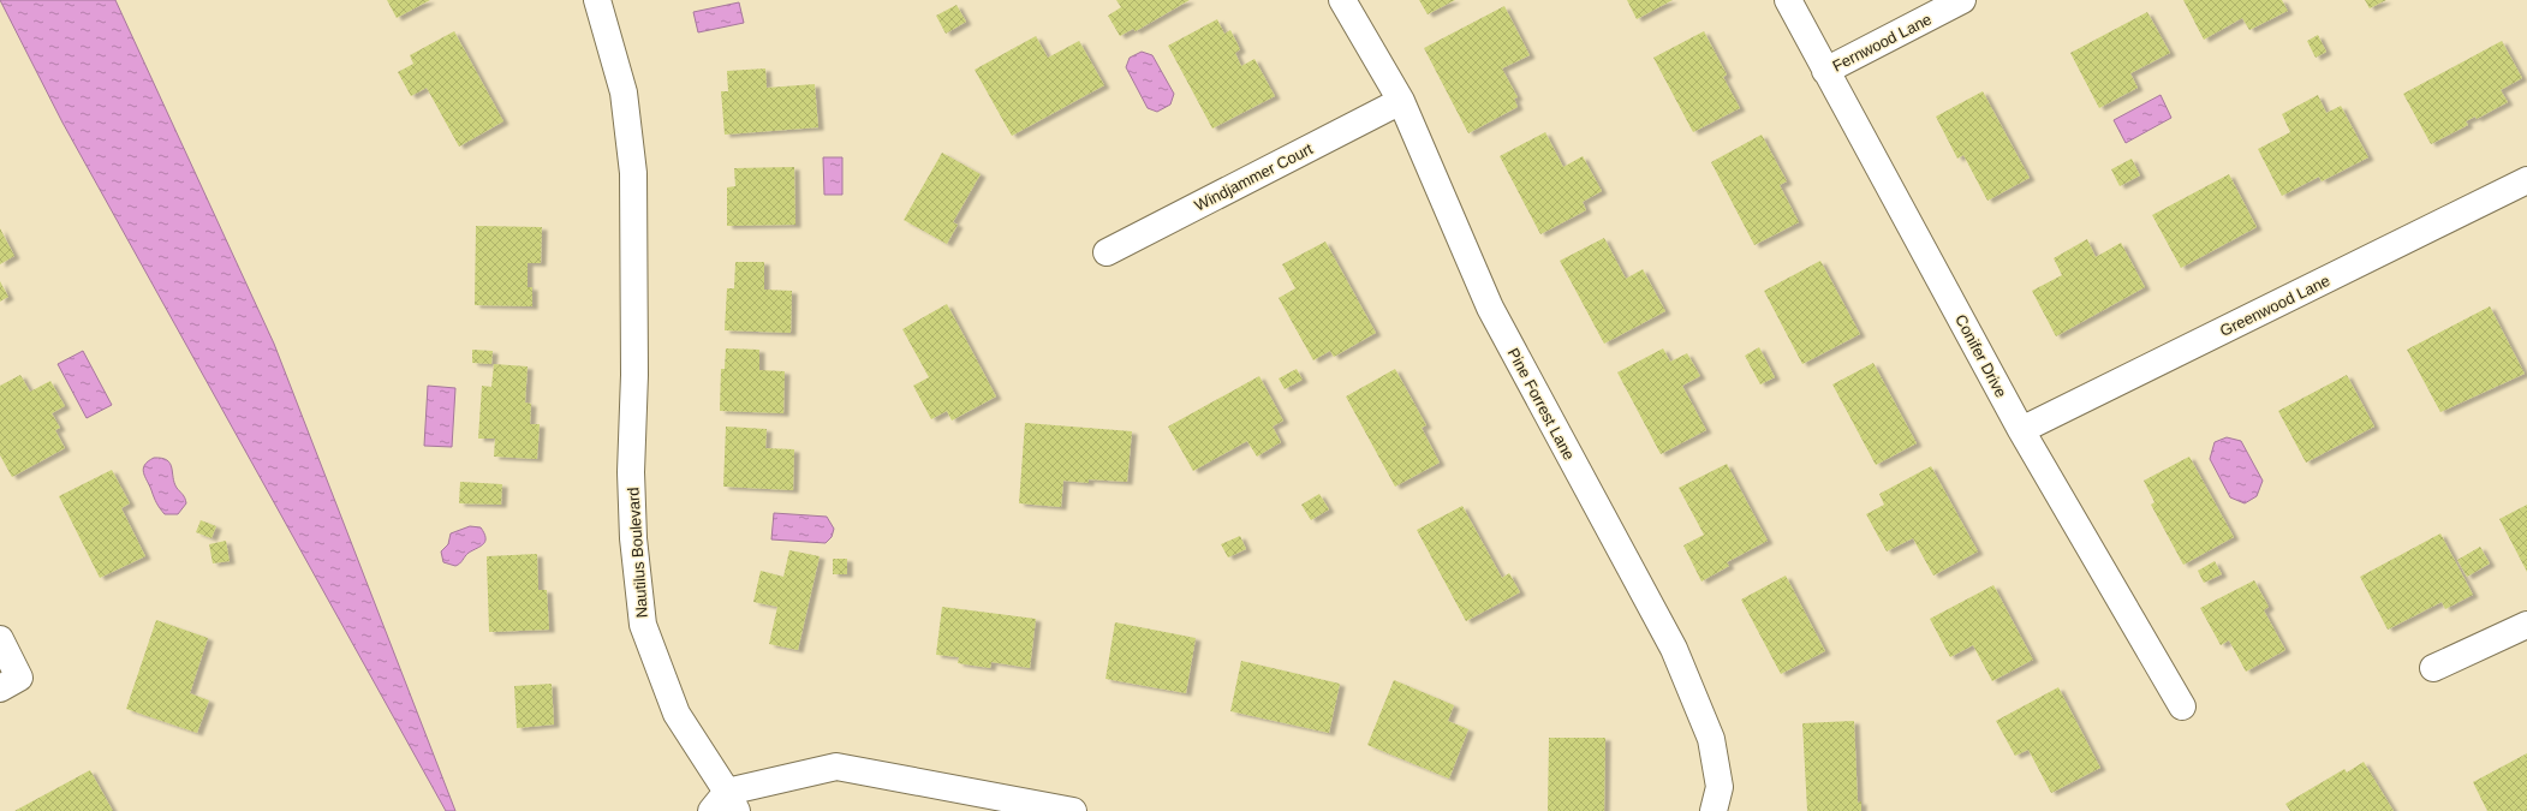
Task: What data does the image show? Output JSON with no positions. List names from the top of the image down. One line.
{"streets":{"street":["Fernwood Lane","Windjammer Court","Greenwood Lane","Conifer Drive","Pine Forrest Lane","Nautilus Boulevard"]},"crossings":[["Fernwood Lane","Conifer Drive"],["Windjammer Court","Pine Forrest Lane"],["Greenwood Lane","Conifer Drive"]]}
